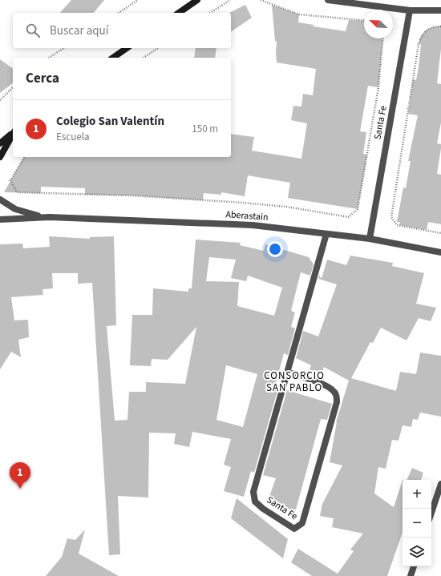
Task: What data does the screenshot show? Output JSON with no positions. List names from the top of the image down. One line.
{"streets":{"street":["Santa Fe","Aberastain"]},"crossings":[["Santa Fe","Aberastain"]],"districts":["CONSORCIO SAN PABLO"],"north":"top left","page":{"search":"Buscar aquí","heading":"Cerca","list":[{"mark":"1","name":"Colegio San Valentín","note":"Escuela","value":"150 m"}],"pins":"1","map_buttons":["+","−"]}}
